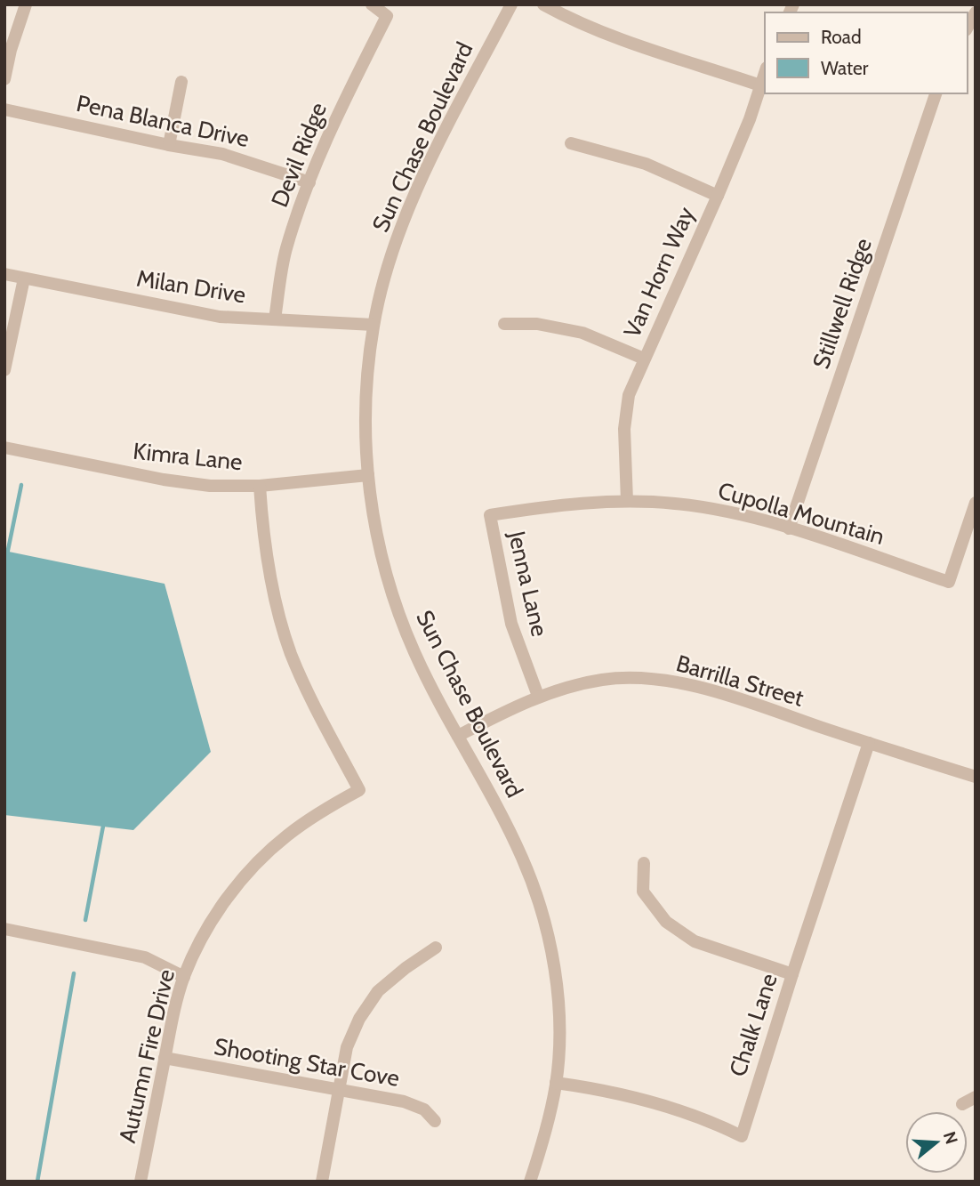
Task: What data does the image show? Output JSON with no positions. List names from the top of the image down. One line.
{"streets":{"street":["Pena Blanca Drive","Sun Chase Boulevard","Devil Ridge","Van Horn Way","Milan Drive","Stillwell Ridge","Kimra Lane","Cupolla Mountain","Jenna Lane","Barrilla Street","Chalk Lane","Autumn Fire Drive","Shooting Star Cove"]},"crossings":[["Pena Blanca Drive","Devil Ridge"],["Sun Chase Boulevard","Milan Drive"],["Sun Chase Boulevard","Kimra Lane"],["Sun Chase Boulevard","Barrilla Street"],["Sun Chase Boulevard","Chalk Lane"],["Devil Ridge","Milan Drive"],["Van Horn Way","Cupolla Mountain"],["Stillwell Ridge","Cupolla Mountain"],["Kimra Lane","Autumn Fire Drive"],["Cupolla Mountain","Jenna Lane"],["Jenna Lane","Barrilla Street"],["Barrilla Street","Chalk Lane"],["Autumn Fire Drive","Shooting Star Cove"]],"legend":["Road","Water"],"north":"right"}
